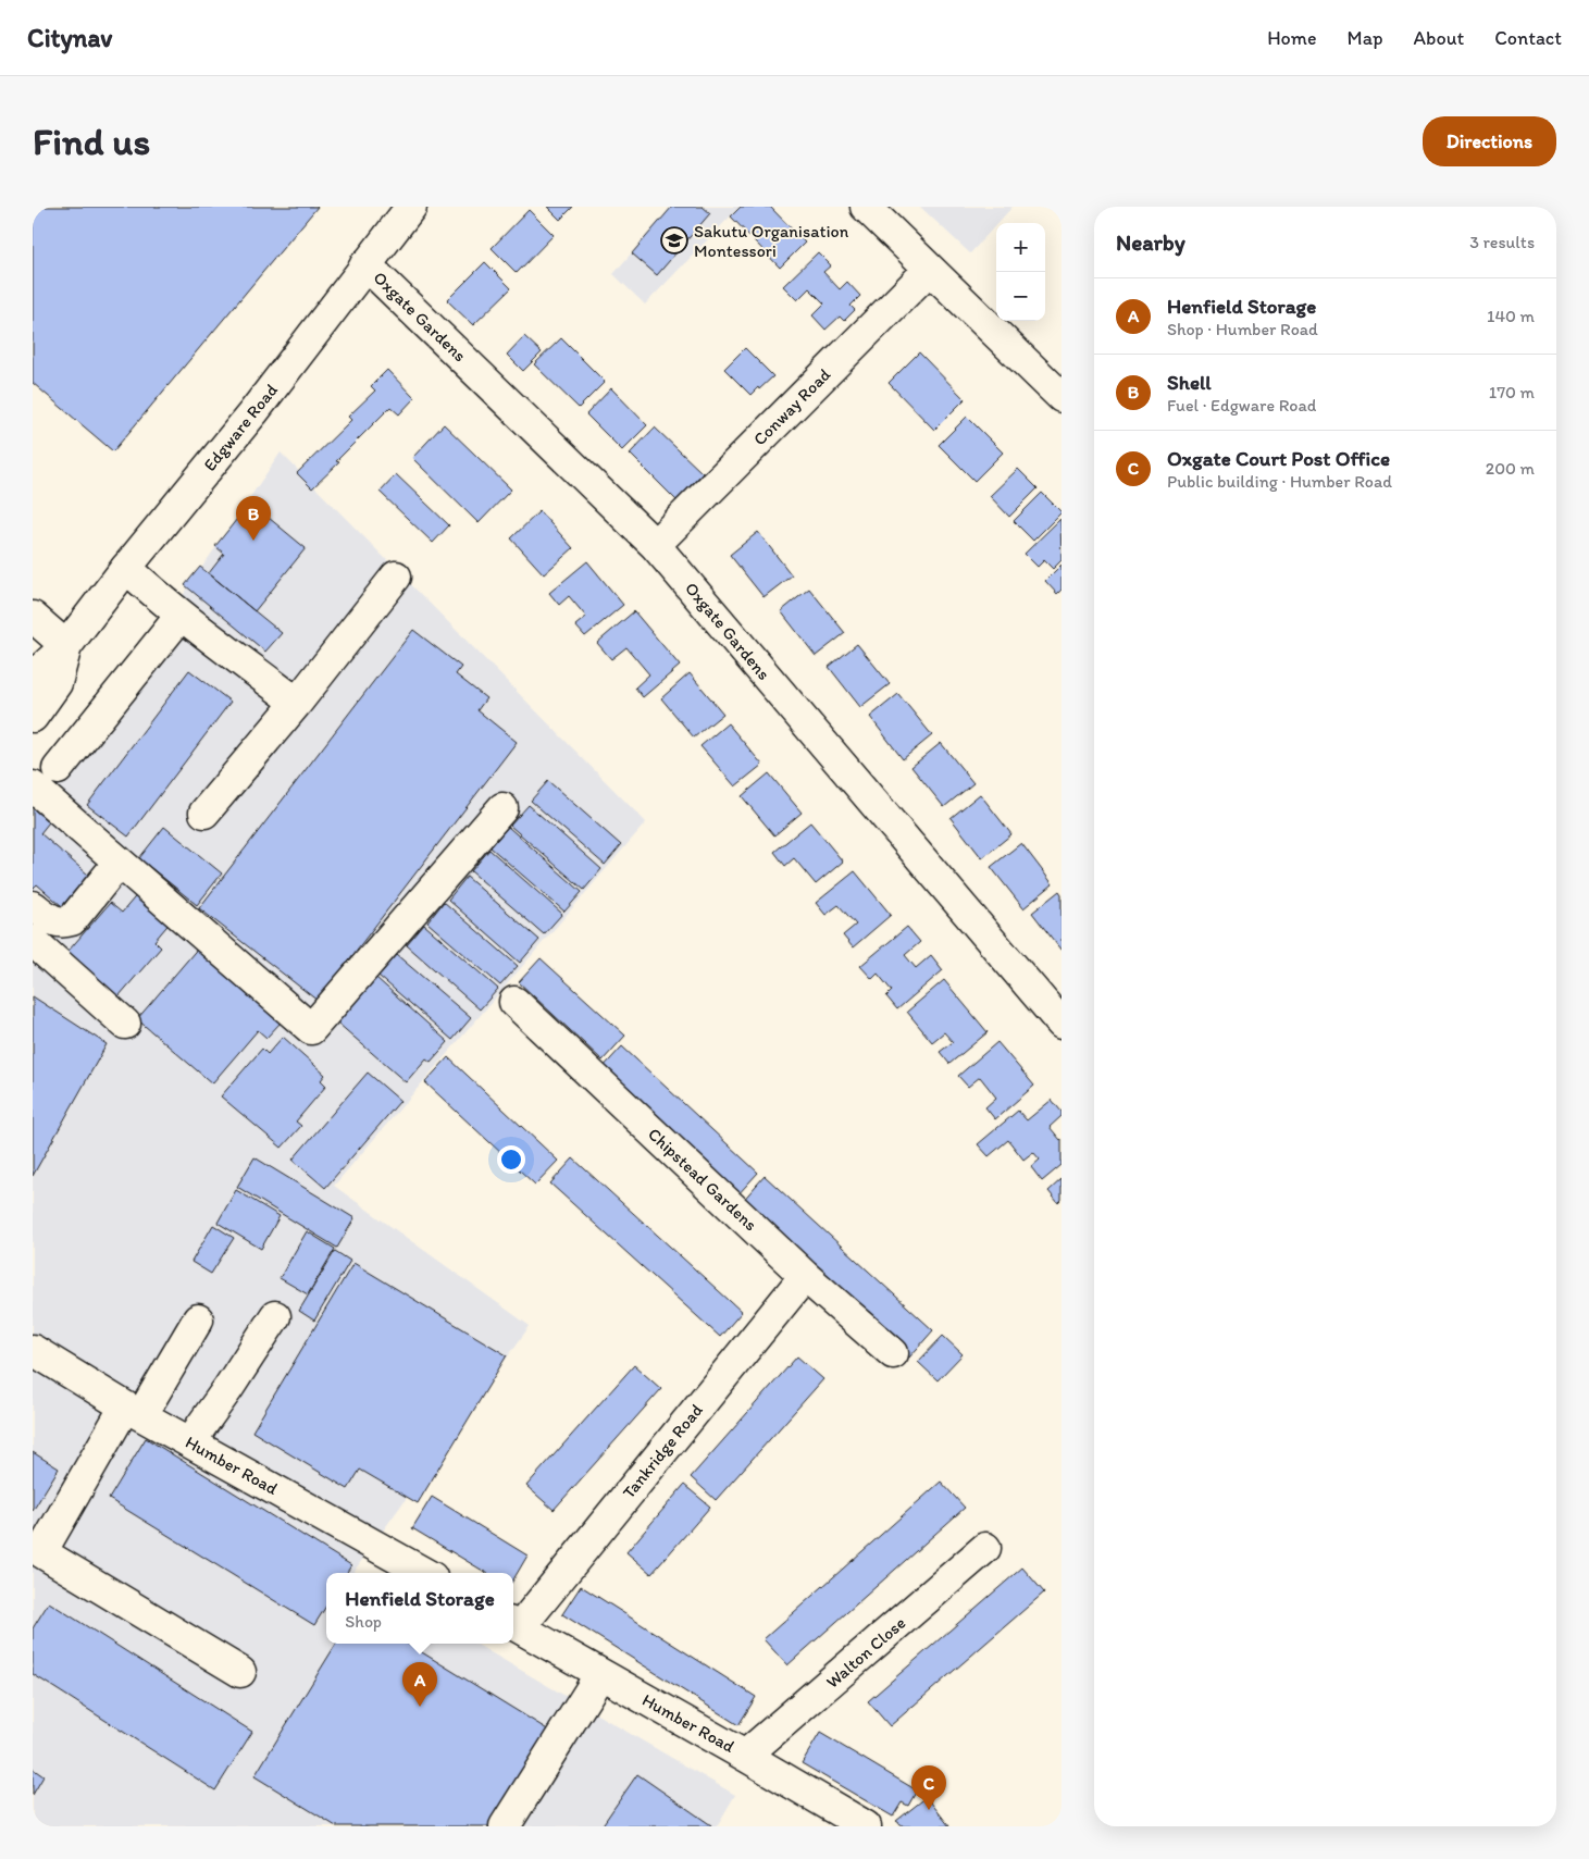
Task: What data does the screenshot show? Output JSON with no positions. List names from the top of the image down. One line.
{"streets":{"street":["Oxgate Gardens","Conway Road","Edgware Road","Chipstead Gardens","Tankridge Road","Humber Road","Walton Close"]},"crossings":[["Oxgate Gardens","Conway Road"],["Oxgate Gardens","Edgware Road"],["Chipstead Gardens","Tankridge Road"],["Tankridge Road","Humber Road"],["Humber Road","Walton Close"]],"places":{"school or university":["Sakutu Organisation Montessori"]},"page":{"header":"Citynav","nav":["Home","Map","About","Contact"],"buttons":"Directions","title":"Find us","heading":["Nearby","3 results"],"map_buttons":["+","−"],"list":[{"mark":"A","name":"Henfield Storage","note":"Shop · Humber Road","value":"140 m"},{"mark":"B","name":"Shell","note":"Fuel · Edgware Road","value":"170 m"},{"mark":"C","name":"Oxgate Court Post Office","note":"Public building · Humber Road","value":"200 m"}],"pins":["B","A","C"],"popup":["Henfield Storage","Shop"]}}
